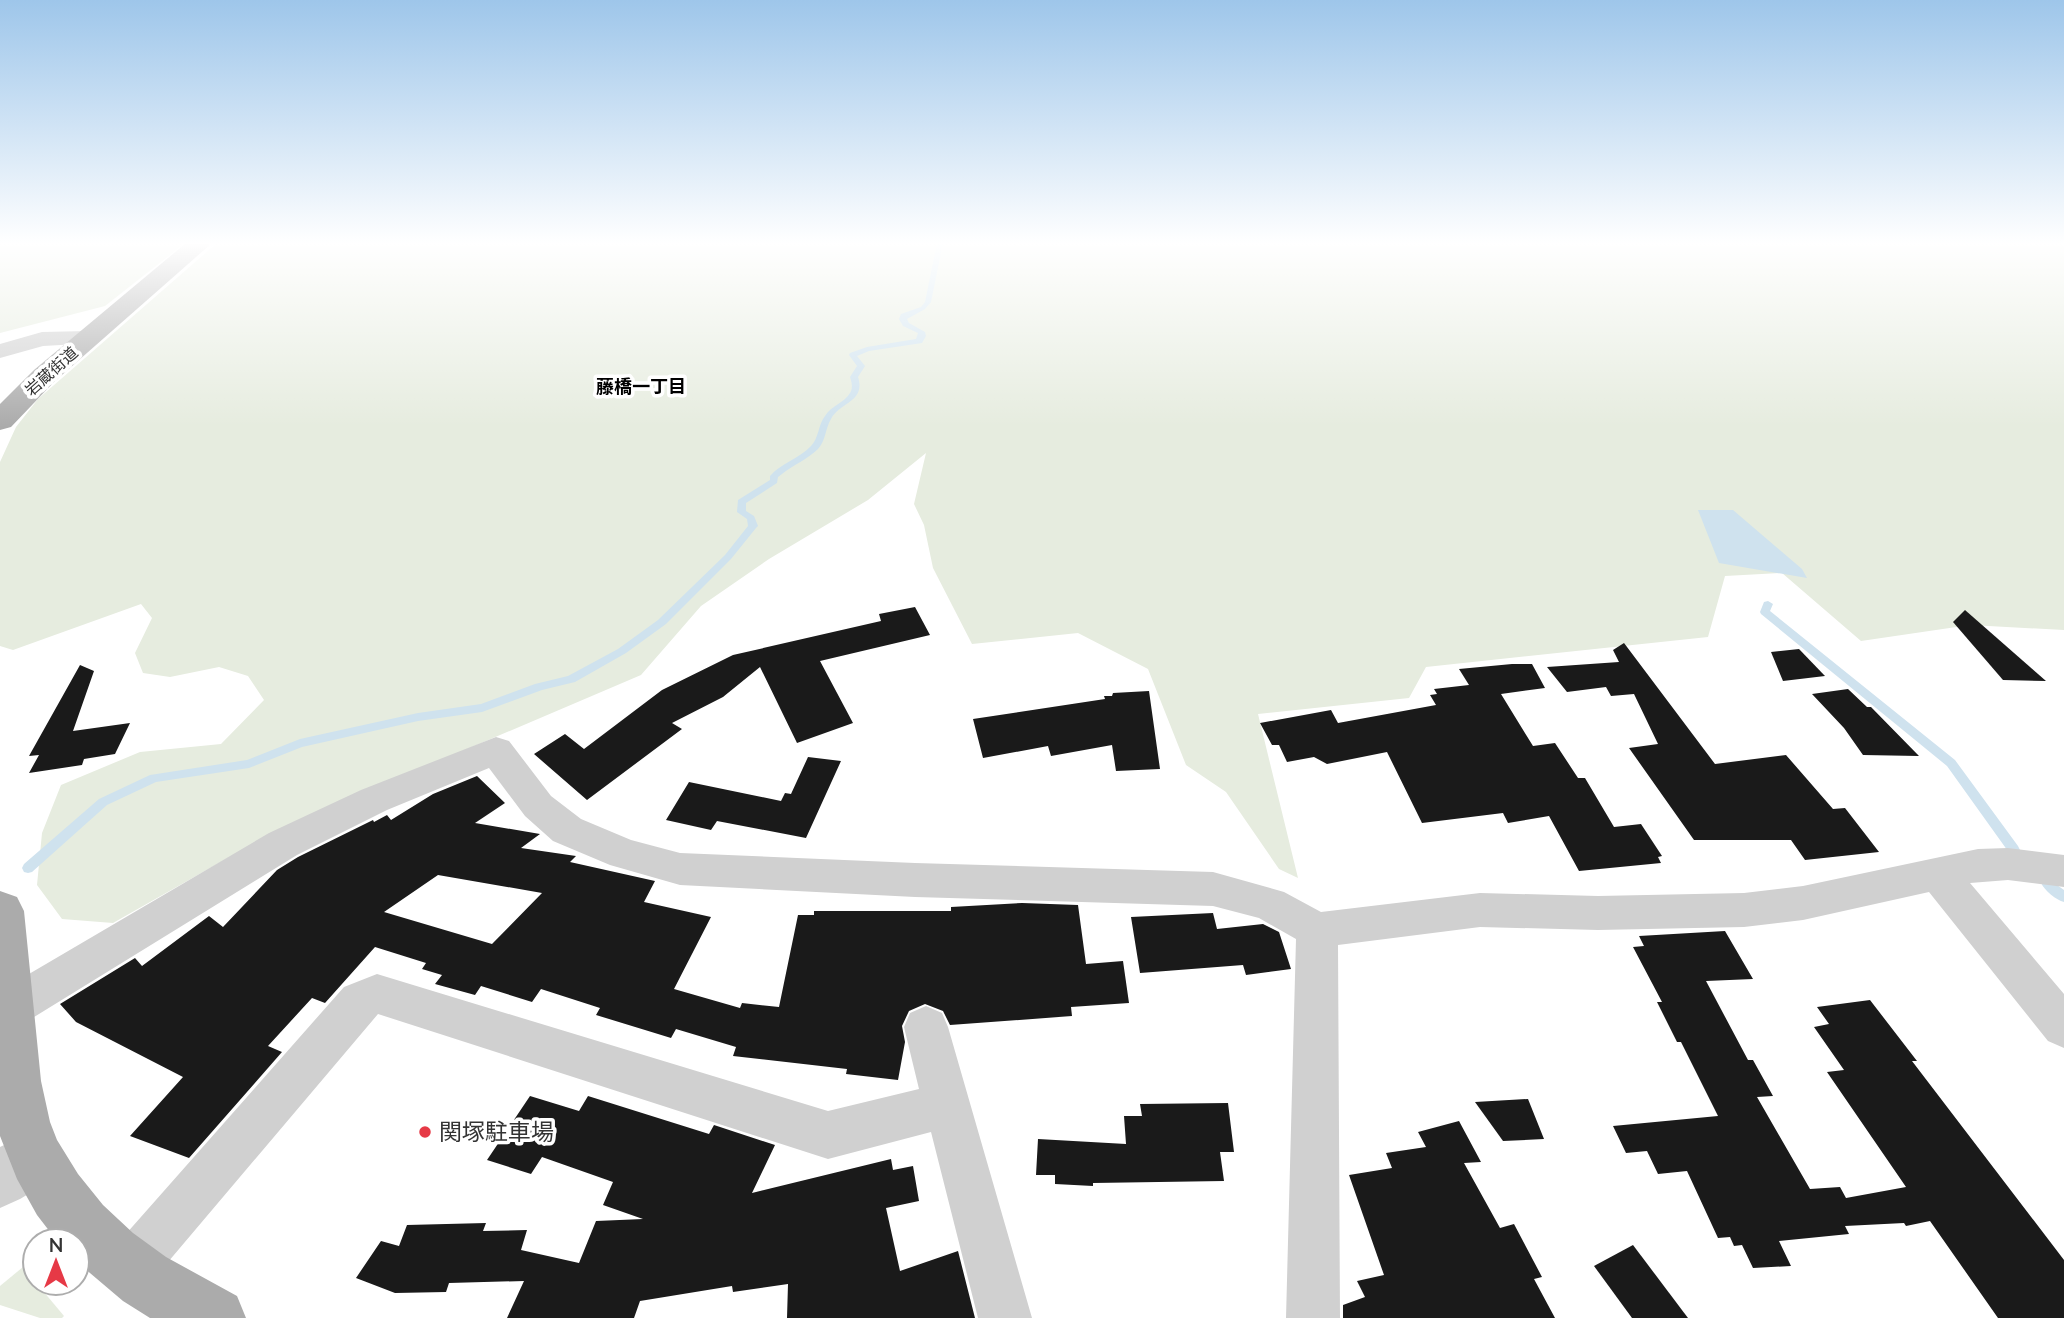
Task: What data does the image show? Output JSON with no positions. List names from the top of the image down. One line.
{"streets":{"main road":["岩蔵街道"]},"districts":["藤橋一丁目"],"places":["関塚駐車場"],"north":"top"}
